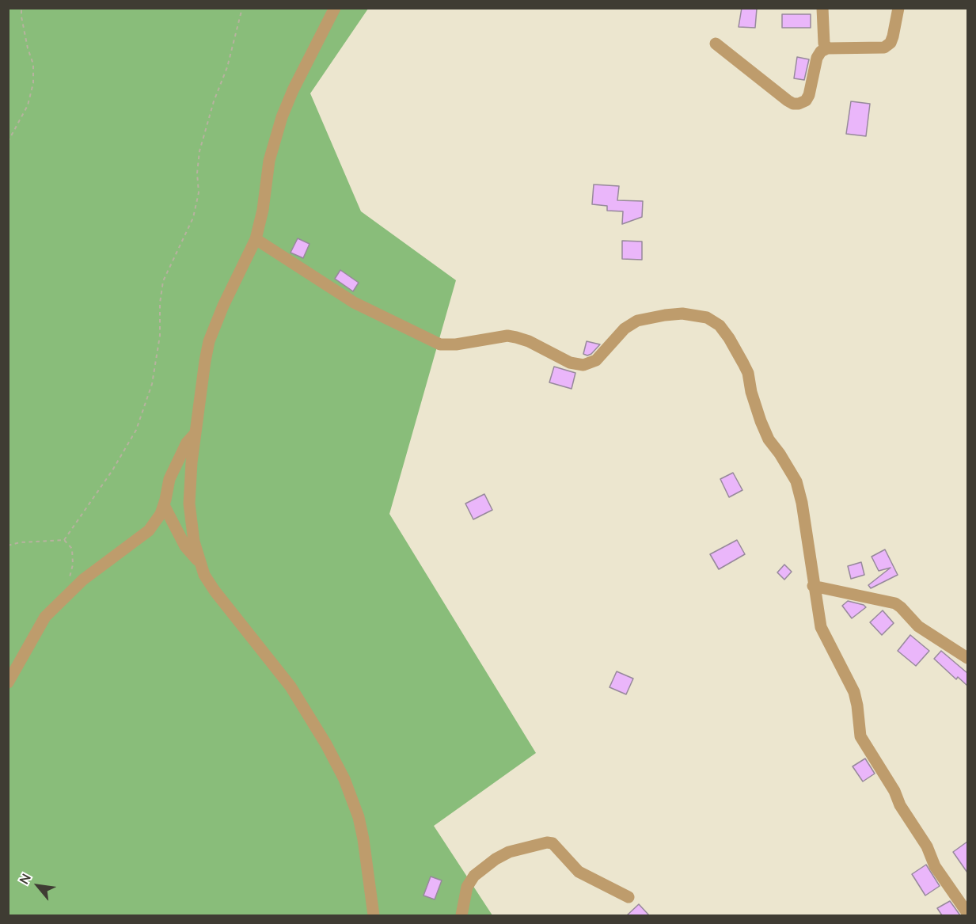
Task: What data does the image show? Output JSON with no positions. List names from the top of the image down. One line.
{"north":"top left"}
